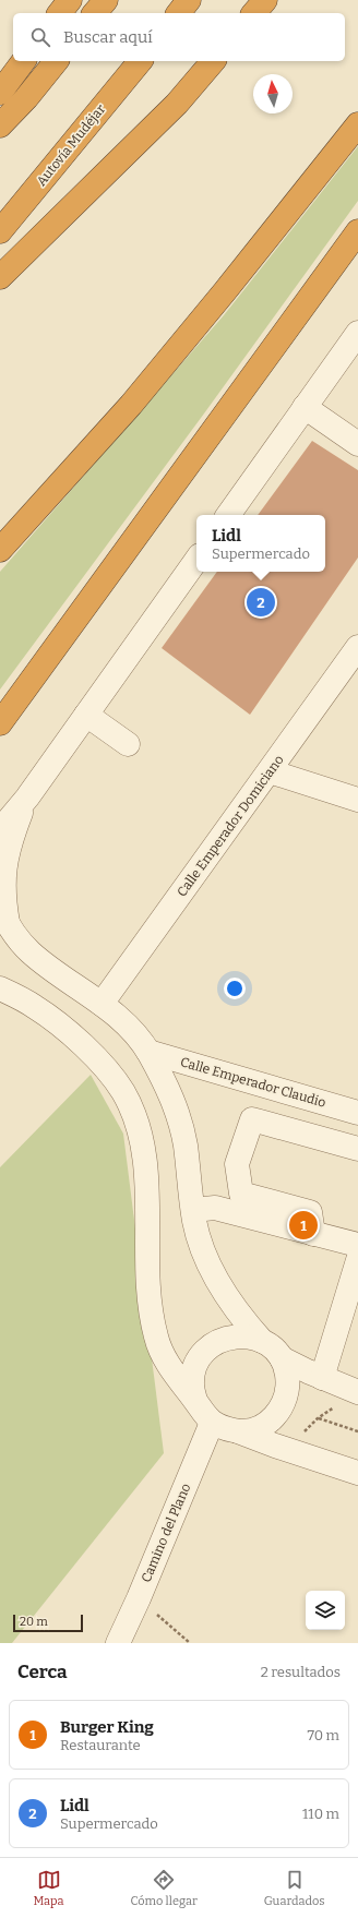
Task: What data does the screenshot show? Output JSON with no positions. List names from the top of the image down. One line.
{"streets":{"highway":["Autovía Mudéjar"],"street":["Calle Emperador Domiciano","Calle Emperador Claudio","Camino del Plano"]},"scale_bar":"20 m","north":"top","page":{"search":"Buscar aquí","popup":["Lidl","Supermercado"],"pins":["2","1"],"scale":"20 m","heading":["Cerca","2 resultados"],"list":[{"mark":"1","name":"Burger King","note":"Restaurante","value":"70 m"},{"mark":"2","name":"Lidl","note":"Supermercado","value":"110 m"}],"nav":["Mapa","Cómo llegar","Guardados"]}}
